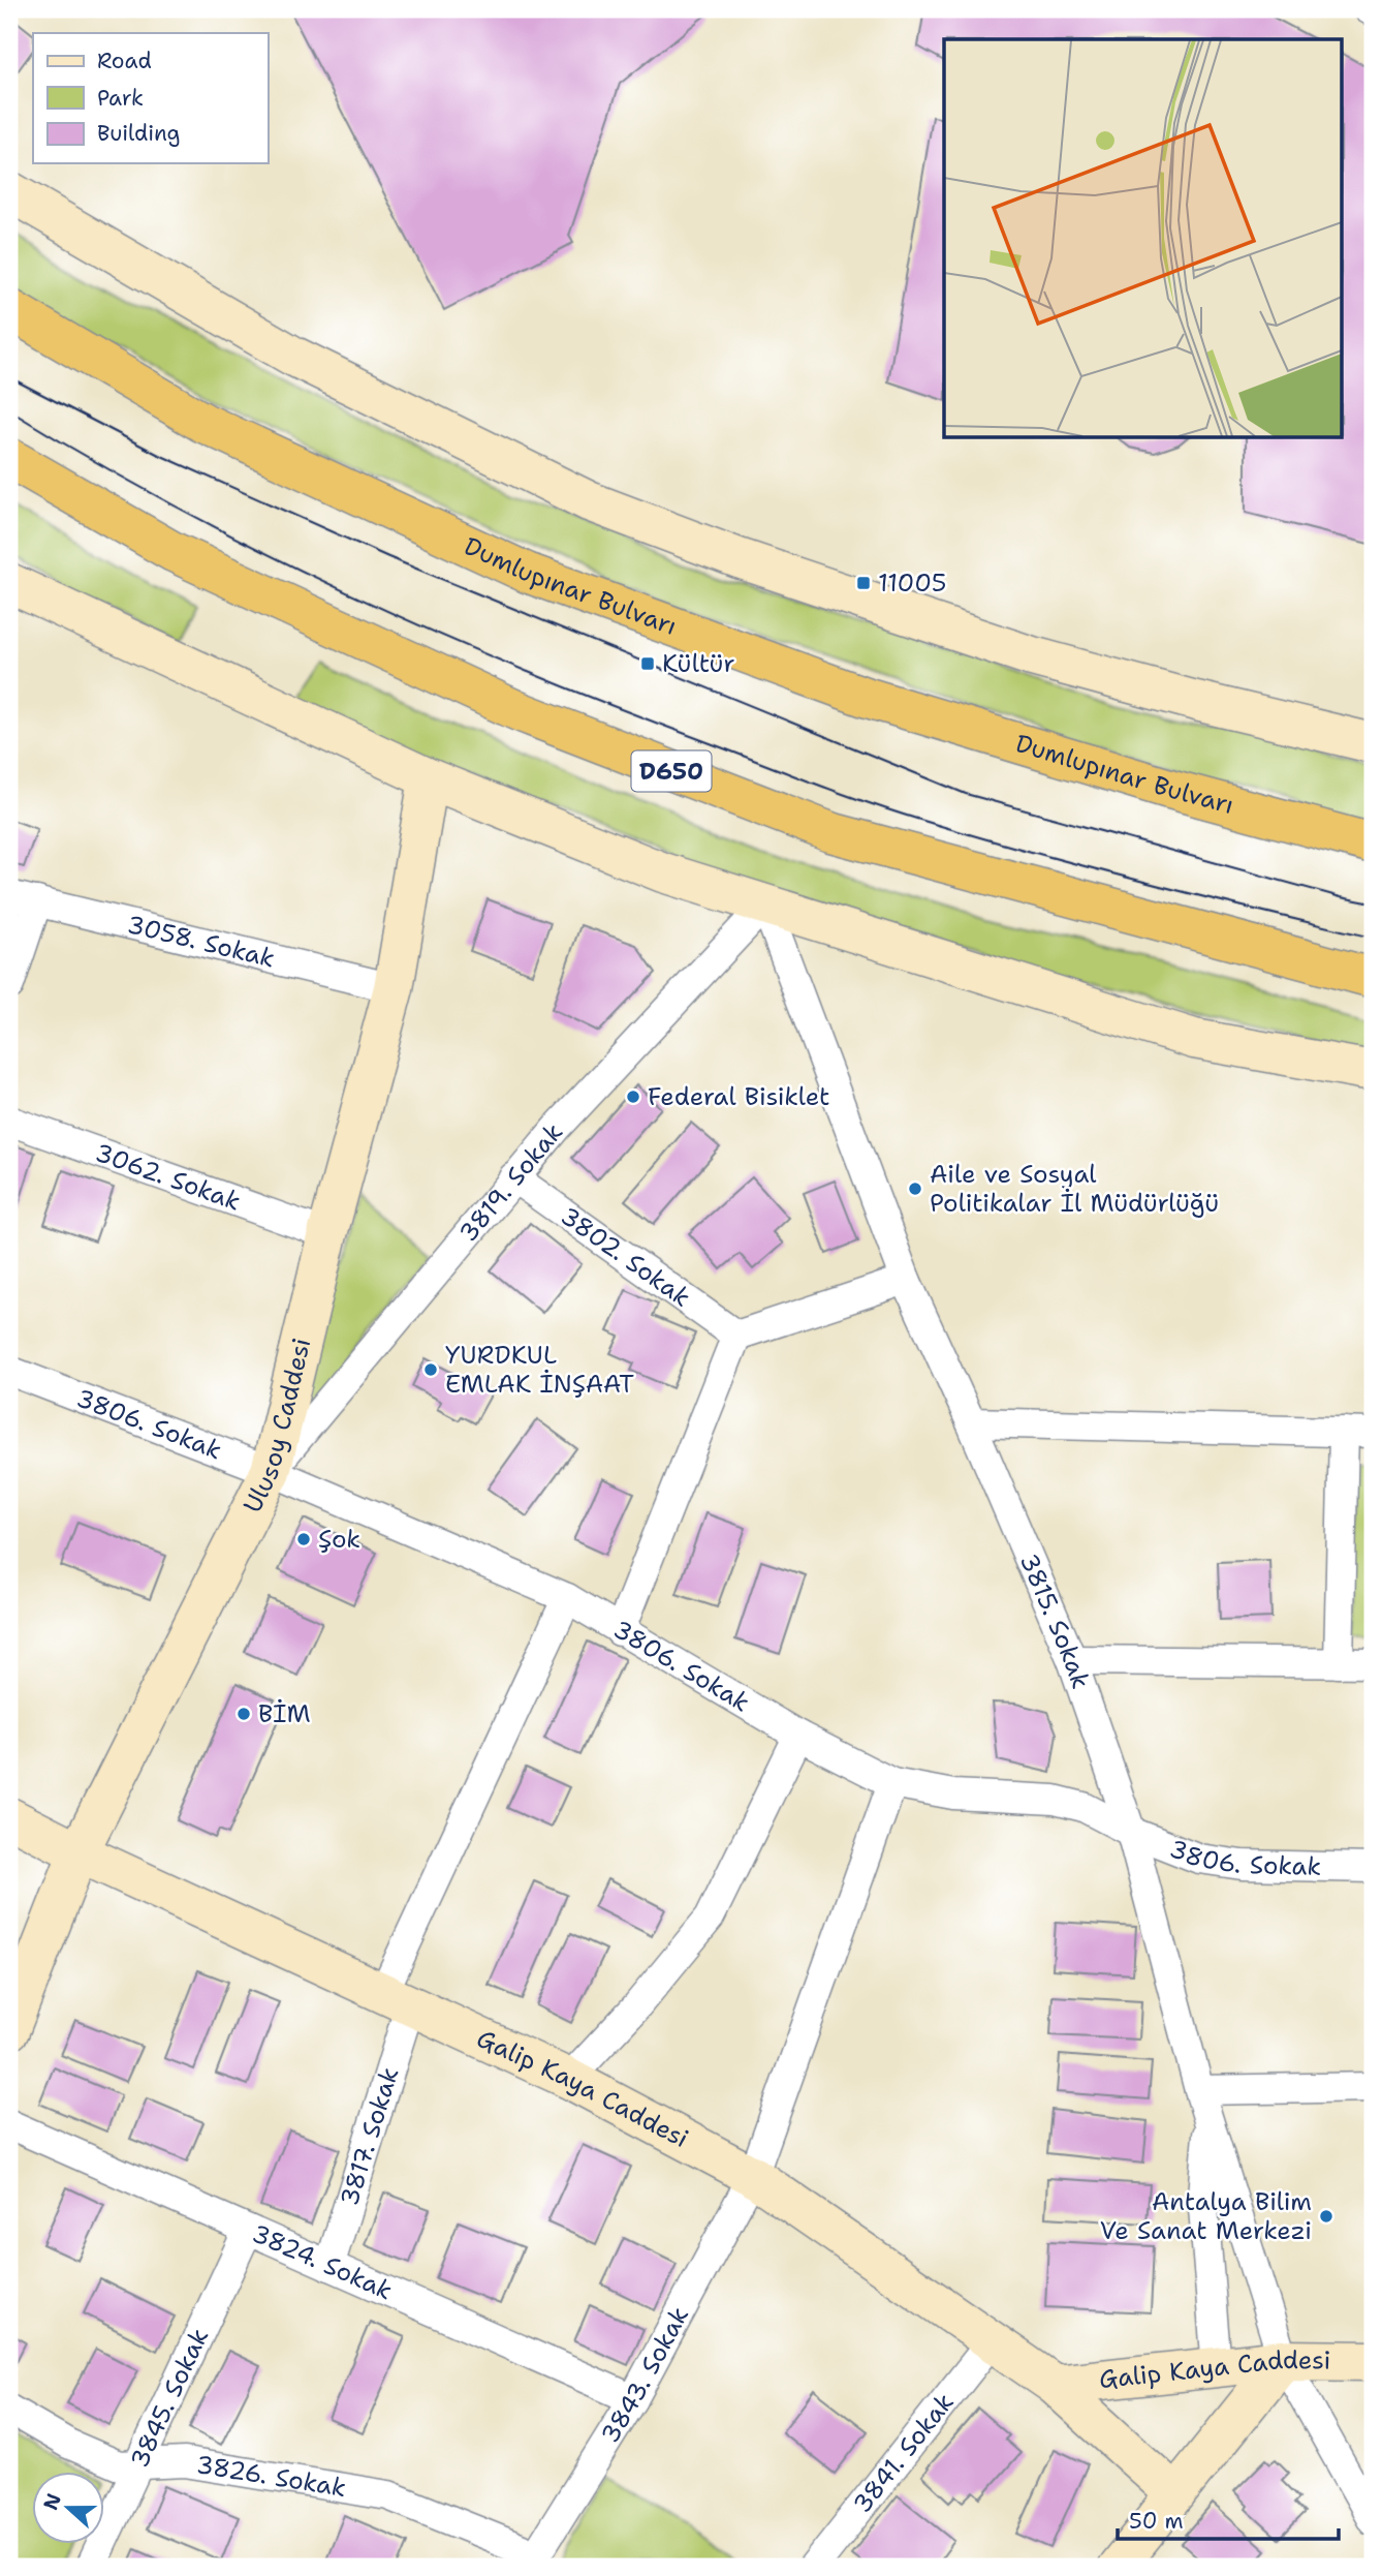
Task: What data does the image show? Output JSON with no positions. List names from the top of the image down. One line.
{"streets":{"highway":["Dumlupınar Bulvarı","D650"],"street":["3058. Sokak","3062. Sokak","3819. Sokak","3802. Sokak","Ulusoy Caddesi","3806. Sokak","3815. Sokak","Galip Kaya Caddesi","3817. Sokak","3824. Sokak","3843. Sokak","3845. Sokak","3841. Sokak","3826. Sokak"]},"crossings":[["3058. Sokak","Ulusoy Caddesi"],["3062. Sokak","Ulusoy Caddesi"],["3819. Sokak","3802. Sokak"],["3819. Sokak","Ulusoy Caddesi"],["3819. Sokak","3806. Sokak"],["3819. Sokak","3815. Sokak"],["Ulusoy Caddesi","3806. Sokak"],["Ulusoy Caddesi","Galip Kaya Caddesi"],["3806. Sokak","3815. Sokak"],["3806. Sokak","3817. Sokak"],["3806. Sokak","3843. Sokak"],["3815. Sokak","Galip Kaya Caddesi"],["Galip Kaya Caddesi","3817. Sokak"],["Galip Kaya Caddesi","3843. Sokak"],["Galip Kaya Caddesi","3841. Sokak"],["3817. Sokak","3824. Sokak"],["3824. Sokak","3843. Sokak"],["3824. Sokak","3845. Sokak"],["3843. Sokak","3826. Sokak"],["3845. Sokak","3826. Sokak"]],"places":{"transit":["11005","Kültür"],"other":["Federal Bisiklet","Aile ve Sosyal Politikalar İl Müdürlüğü","YURDKUL EMLAK İNŞAAT","Şok","BİM","Antalya Bilim Ve Sanat Merkezi"]},"legend":["Road","Park","Building"],"scale_bar":"50 m","north":"left"}
